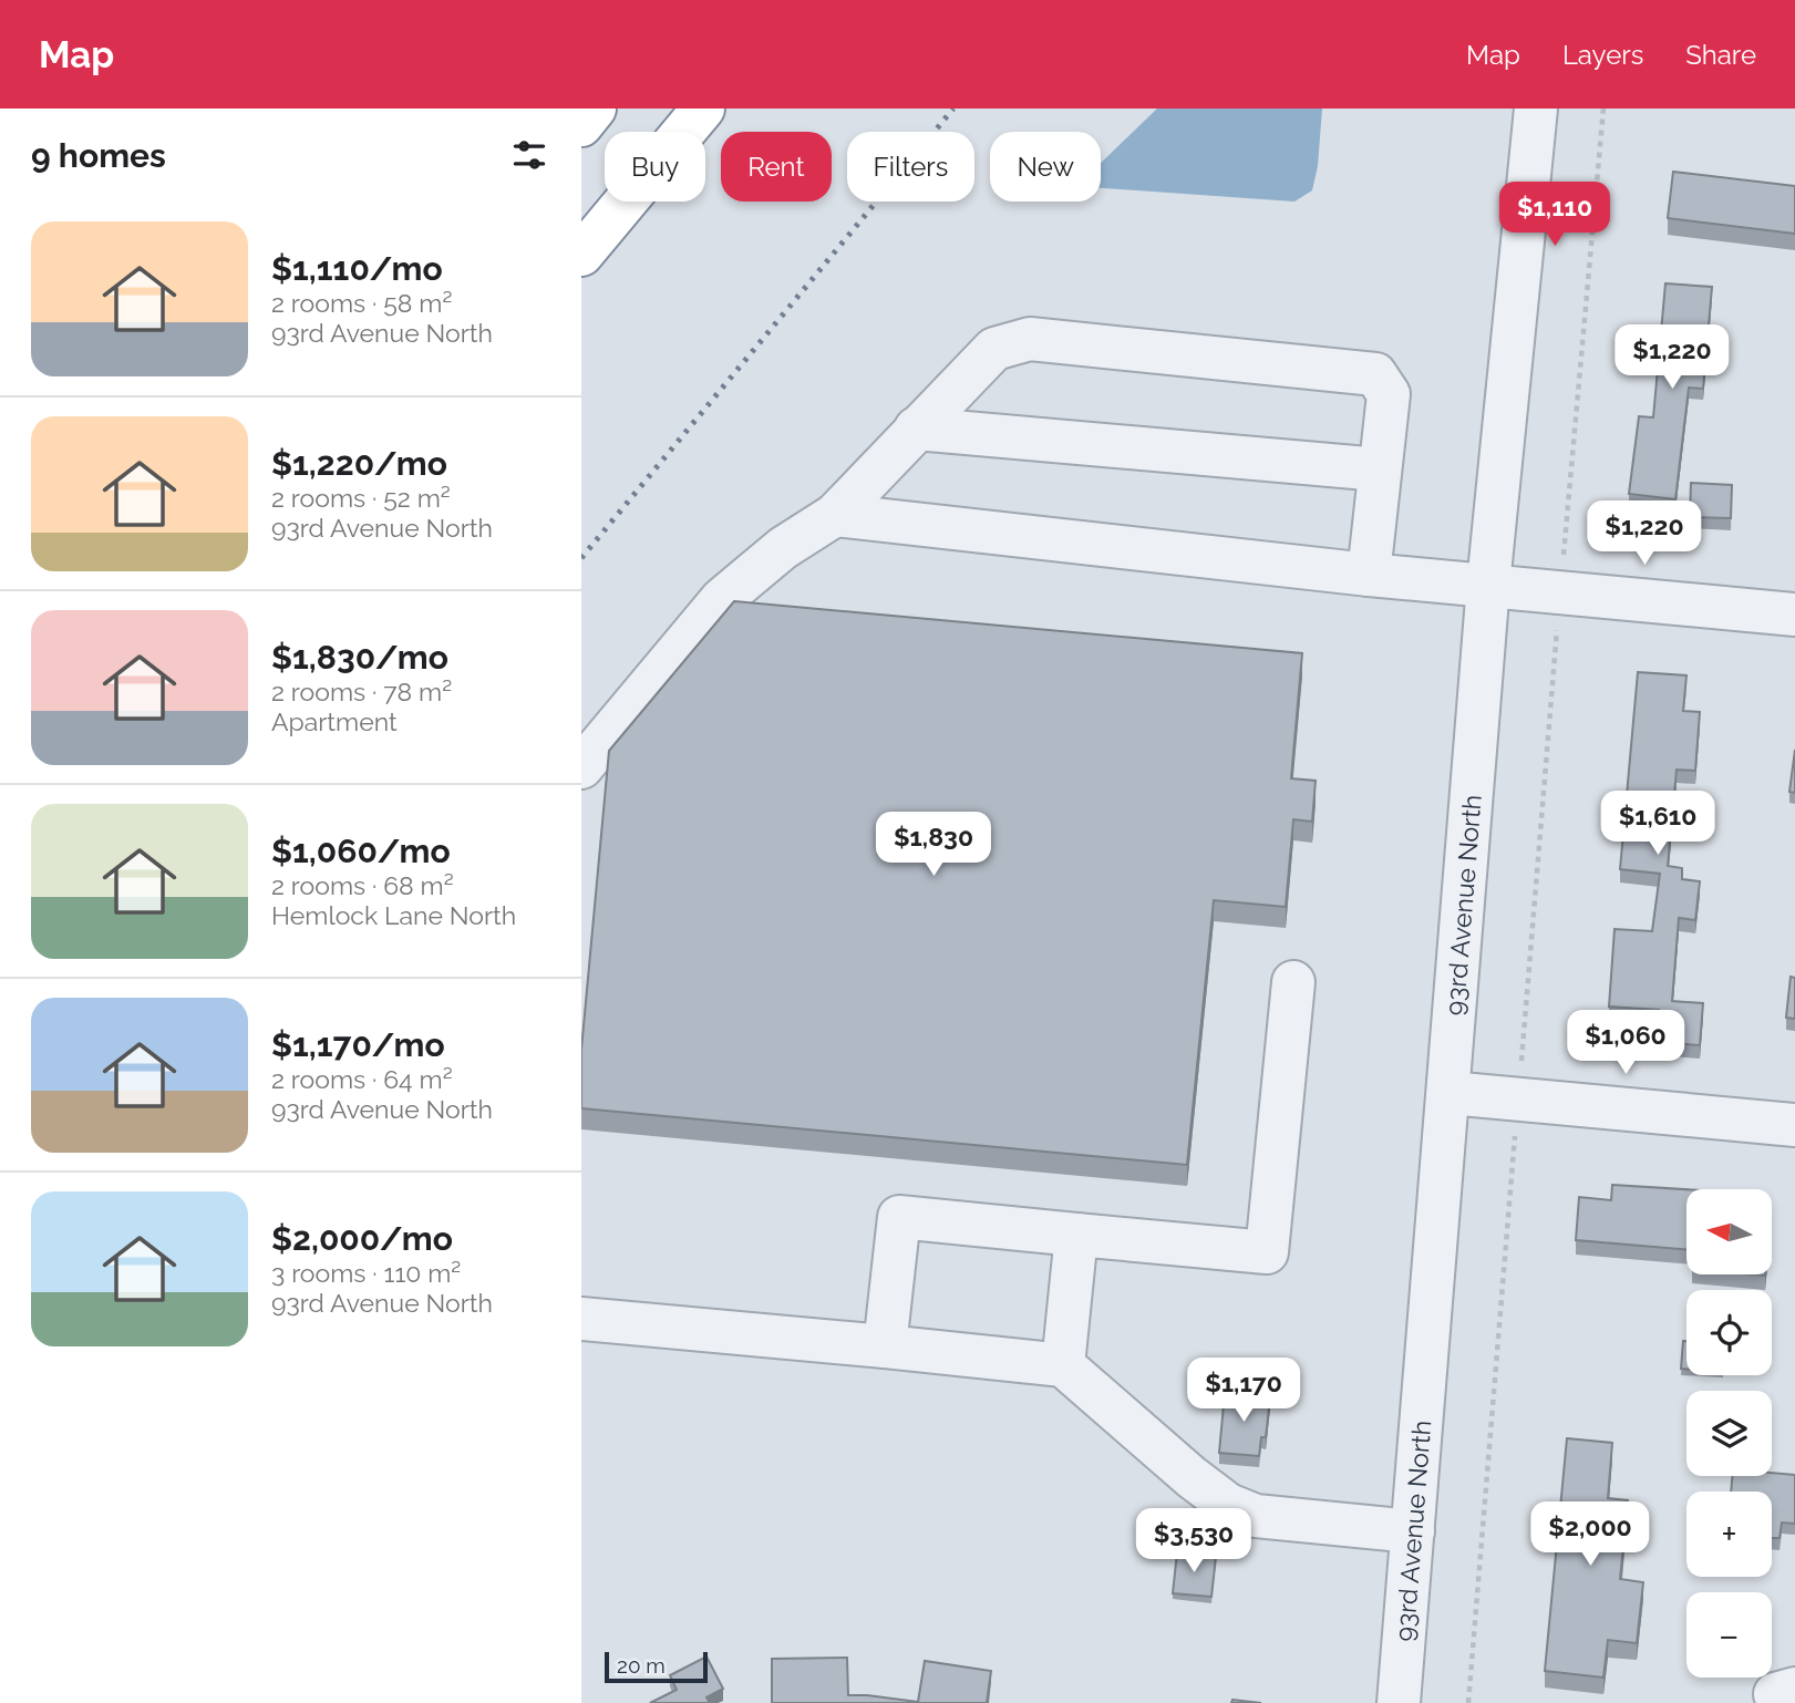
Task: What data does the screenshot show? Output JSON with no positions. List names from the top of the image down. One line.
{"streets":{"street":["93rd Avenue North"]},"scale_bar":"20 m","north":"left","page":{"header":"Map","nav":["Map","Layers","Share"],"heading":"9 homes","chip":["Buy","Rent","Filters","New"],"price":["$1,110","$1,220","$1,220","$1,610","$1,830","$1,060","$1,170","$2,000","$3,530"],"list":[{"name":"$1,110/mo","note":"2 rooms · 58 m² · 93rd Avenue North"},{"name":"$1,220/mo","note":"2 rooms · 52 m² · 93rd Avenue North"},{"name":"$1,830/mo","note":"2 rooms · 78 m² · Apartment"},{"name":"$1,060/mo","note":"2 rooms · 68 m² · Hemlock Lane North"},{"name":"$1,170/mo","note":"2 rooms · 64 m² · 93rd Avenue North"},{"name":"$2,000/mo","note":"3 rooms · 110 m² · 93rd Avenue North"}],"map_buttons":["+","−"],"scale":"20 m"}}
